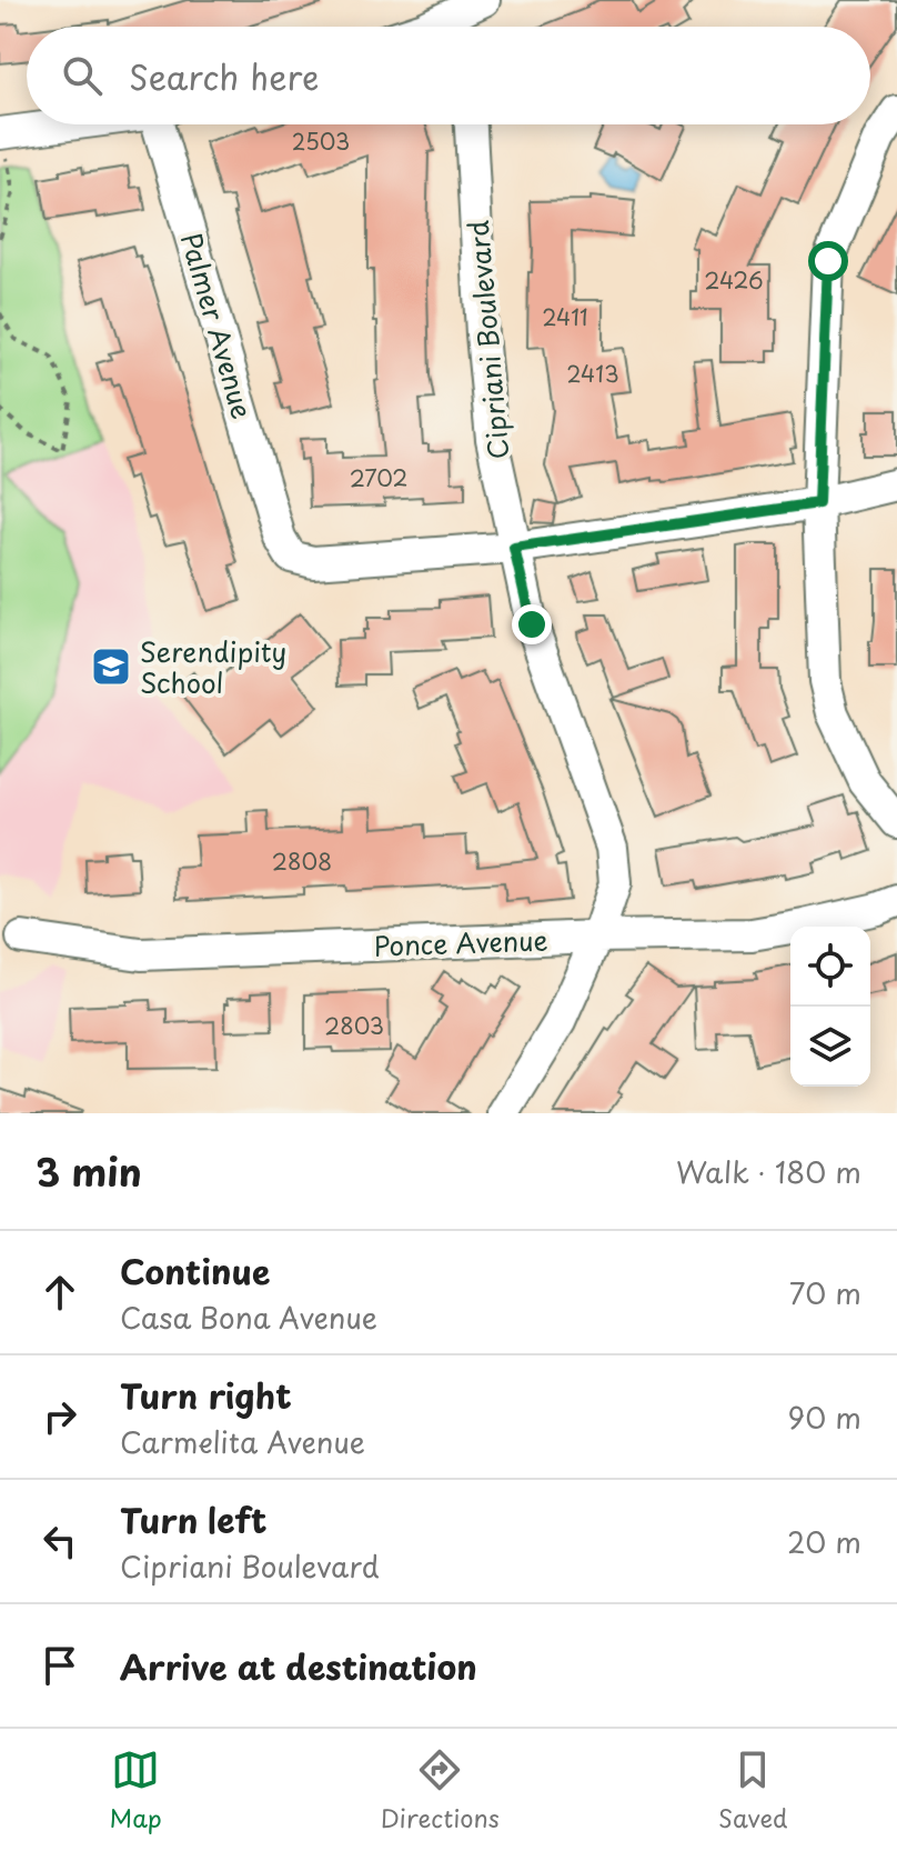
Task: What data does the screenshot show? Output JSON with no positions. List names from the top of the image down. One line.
{"streets":{"street":["Palmer Avenue","Cipriani Boulevard","Ponce Avenue"]},"crossings":[["Palmer Avenue","Cipriani Boulevard"],["Cipriani Boulevard","Ponce Avenue"]],"places":{"school or university":["Serendipity School"]},"house_numbers":["2503","2426","2411","2413","2702","2808","2803"],"page":{"search":"Search here","heading":["3 min","Walk · 180 m"],"list":[["Continue","Casa Bona Avenue","70 m"],["Turn right","Carmelita Avenue","90 m"],["Turn left","Cipriani Boulevard","20 m"],"Arrive at destination"],"nav":["Map","Directions","Saved"]}}
